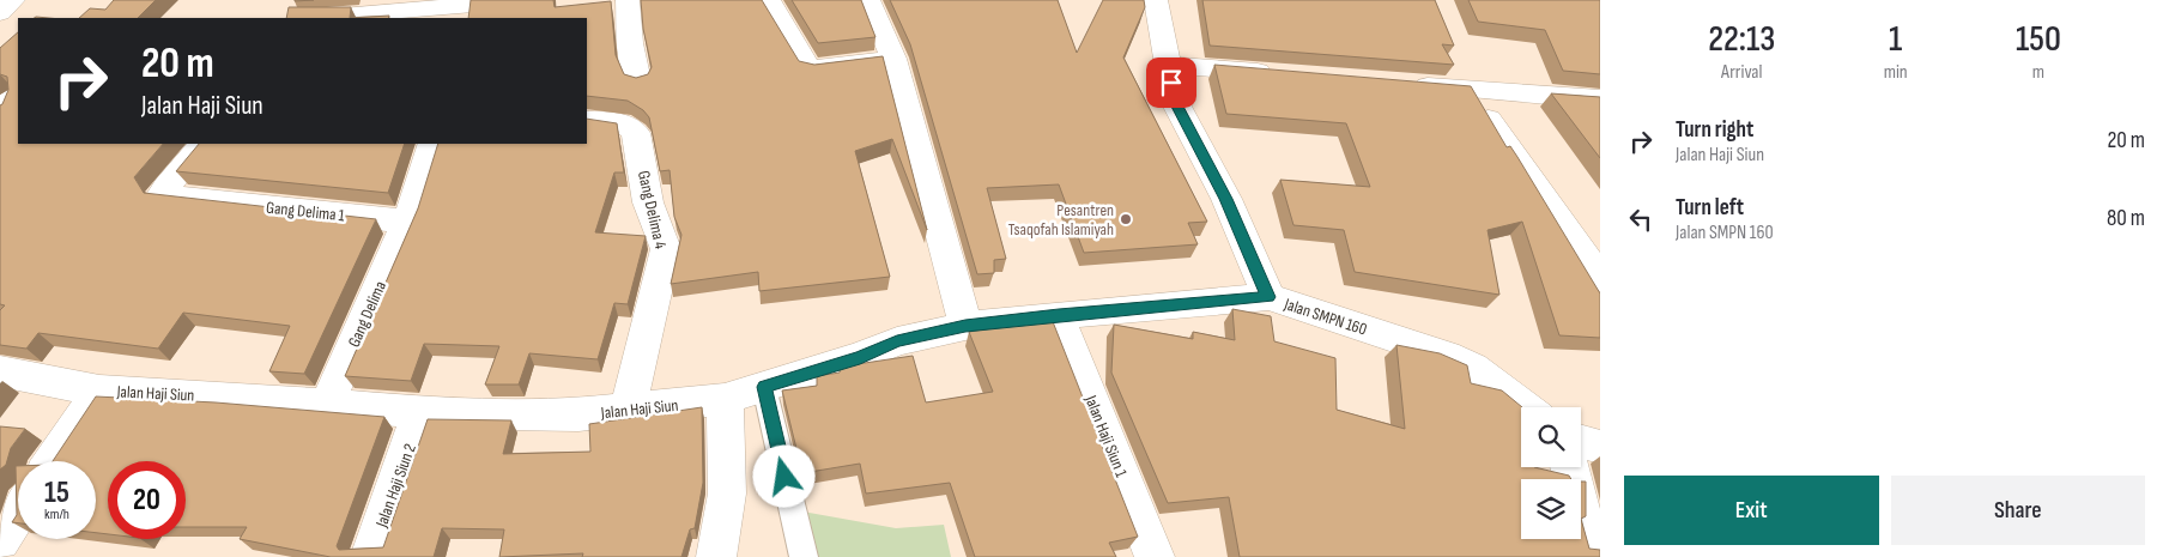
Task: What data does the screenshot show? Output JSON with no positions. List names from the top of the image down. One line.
{"streets":{"street":["Gang Delima 4","Gang Delima 1","Gang Delima","Jalan SMPN 160","Jalan Haji Siun","Jalan Haji Siun 1","Jalan Haji Siun 2"]},"crossings":[["Gang Delima 4","Jalan Haji Siun"],["Gang Delima 1","Gang Delima"],["Gang Delima","Jalan Haji Siun"],["Jalan SMPN 160","Jalan Haji Siun"],["Jalan Haji Siun","Jalan Haji Siun 1"],["Jalan Haji Siun","Jalan Haji Siun 2"]],"places":["Pesantren Tsaqofah Islamiyah"],"page":{"eta":["22:13","Arrival","1","min","150","m"],"turn":["20 m","Jalan Haji Siun"],"list":[{"name":"Turn right","note":"Jalan Haji Siun","value":"20 m"},{"name":"Turn left","note":"Jalan SMPN 160","value":"80 m"}],"speed":"15 km/h","limit":"20","buttons":["Exit","Share"]}}
